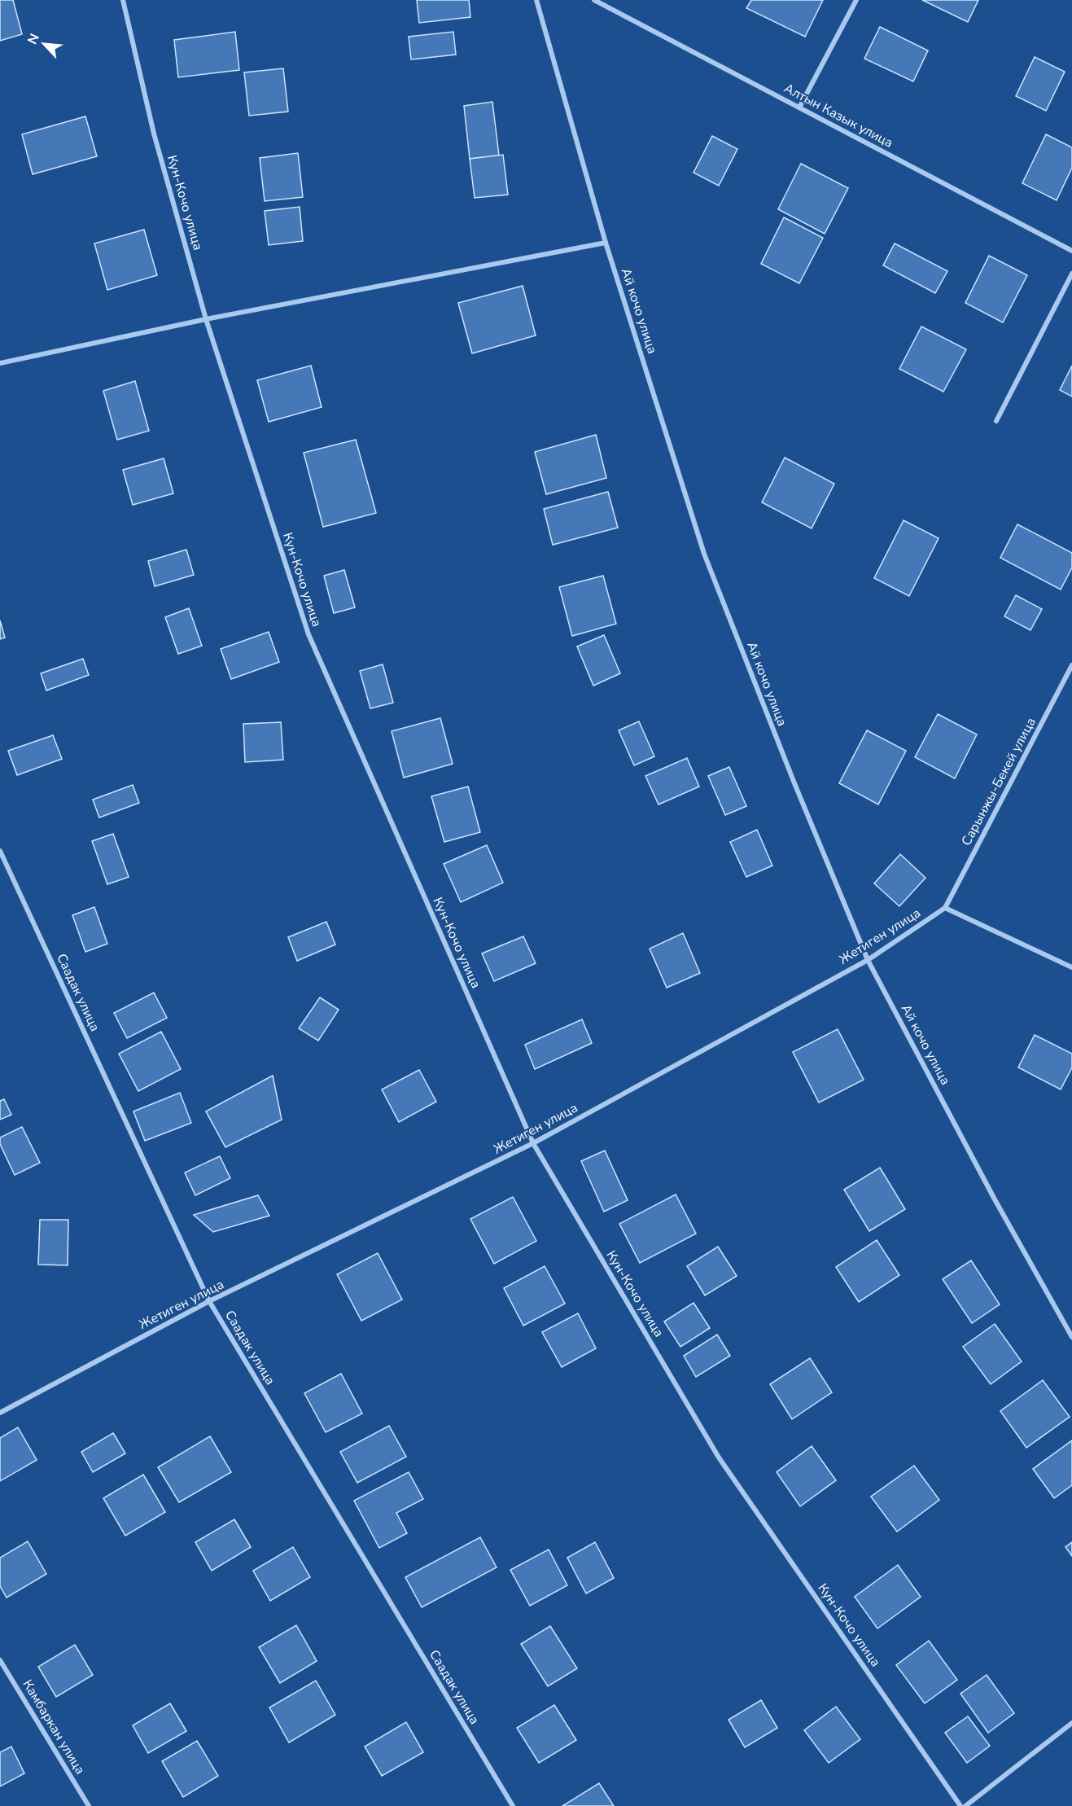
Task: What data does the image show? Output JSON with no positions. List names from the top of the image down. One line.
{"streets":{"street":["Алтын Казык улица","Кун-Кочо улица","Ай кочо улица","Сарынжы-Бекей улица","Жетиген улица","Саадак улица","Камбаркан улица"]},"crossings":[["Кун-Кочо улица","Жетиген улица"],["Ай кочо улица","Жетиген улица"],["Сарынжы-Бекей улица","Жетиген улица"],["Жетиген улица","Саадак улица"]],"north":"top left"}
